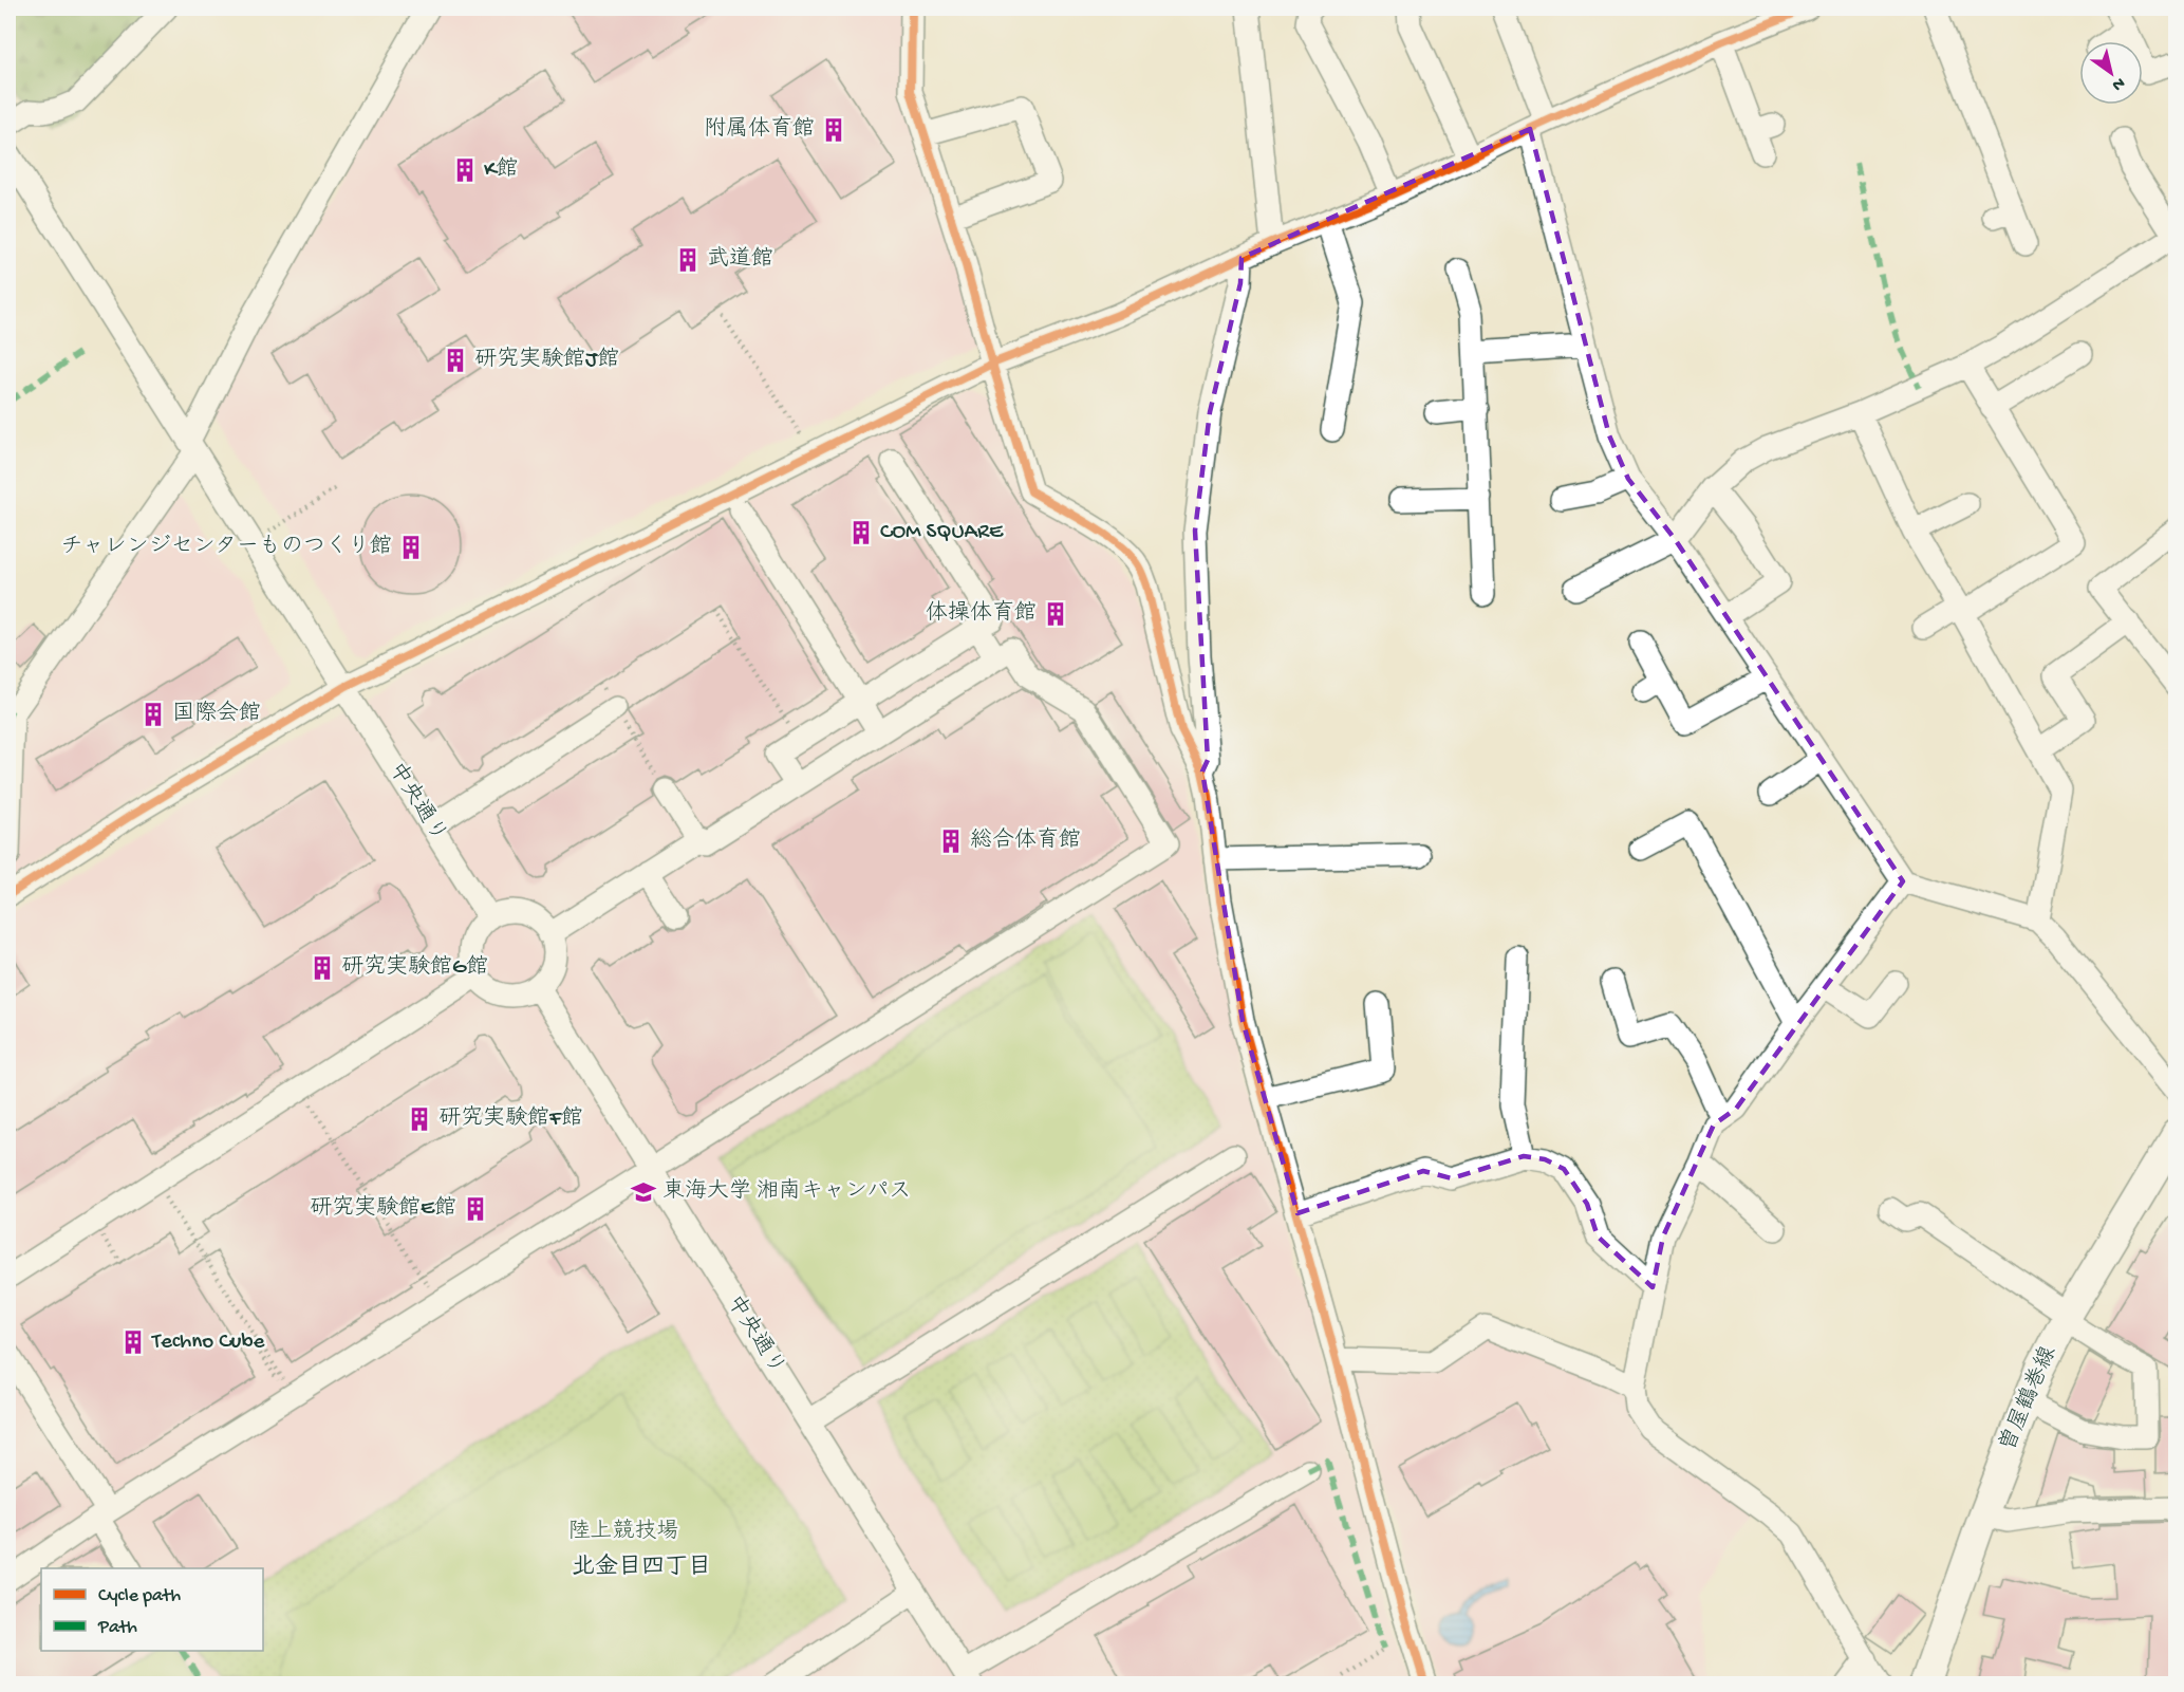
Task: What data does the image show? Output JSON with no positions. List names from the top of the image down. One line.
{"streets":{"main road":["曽屋鶴巻線"],"street":["中央通り"]},"districts":["北金目四丁目"],"parks":["陸上競技場"],"places":{"building":["附属体育館","K館","武道館","研究実験館J館","COM SQUARE","チャレンジセンターものつくり館","体操体育館","国際会館","総合体育館","研究実験館G館","研究実験館F館","研究実験館E館","Techno Cube"],"school or university":["東海大学 湘南キャンパス"]},"legend":["Cycle path","Path"],"north":"bottom right"}
